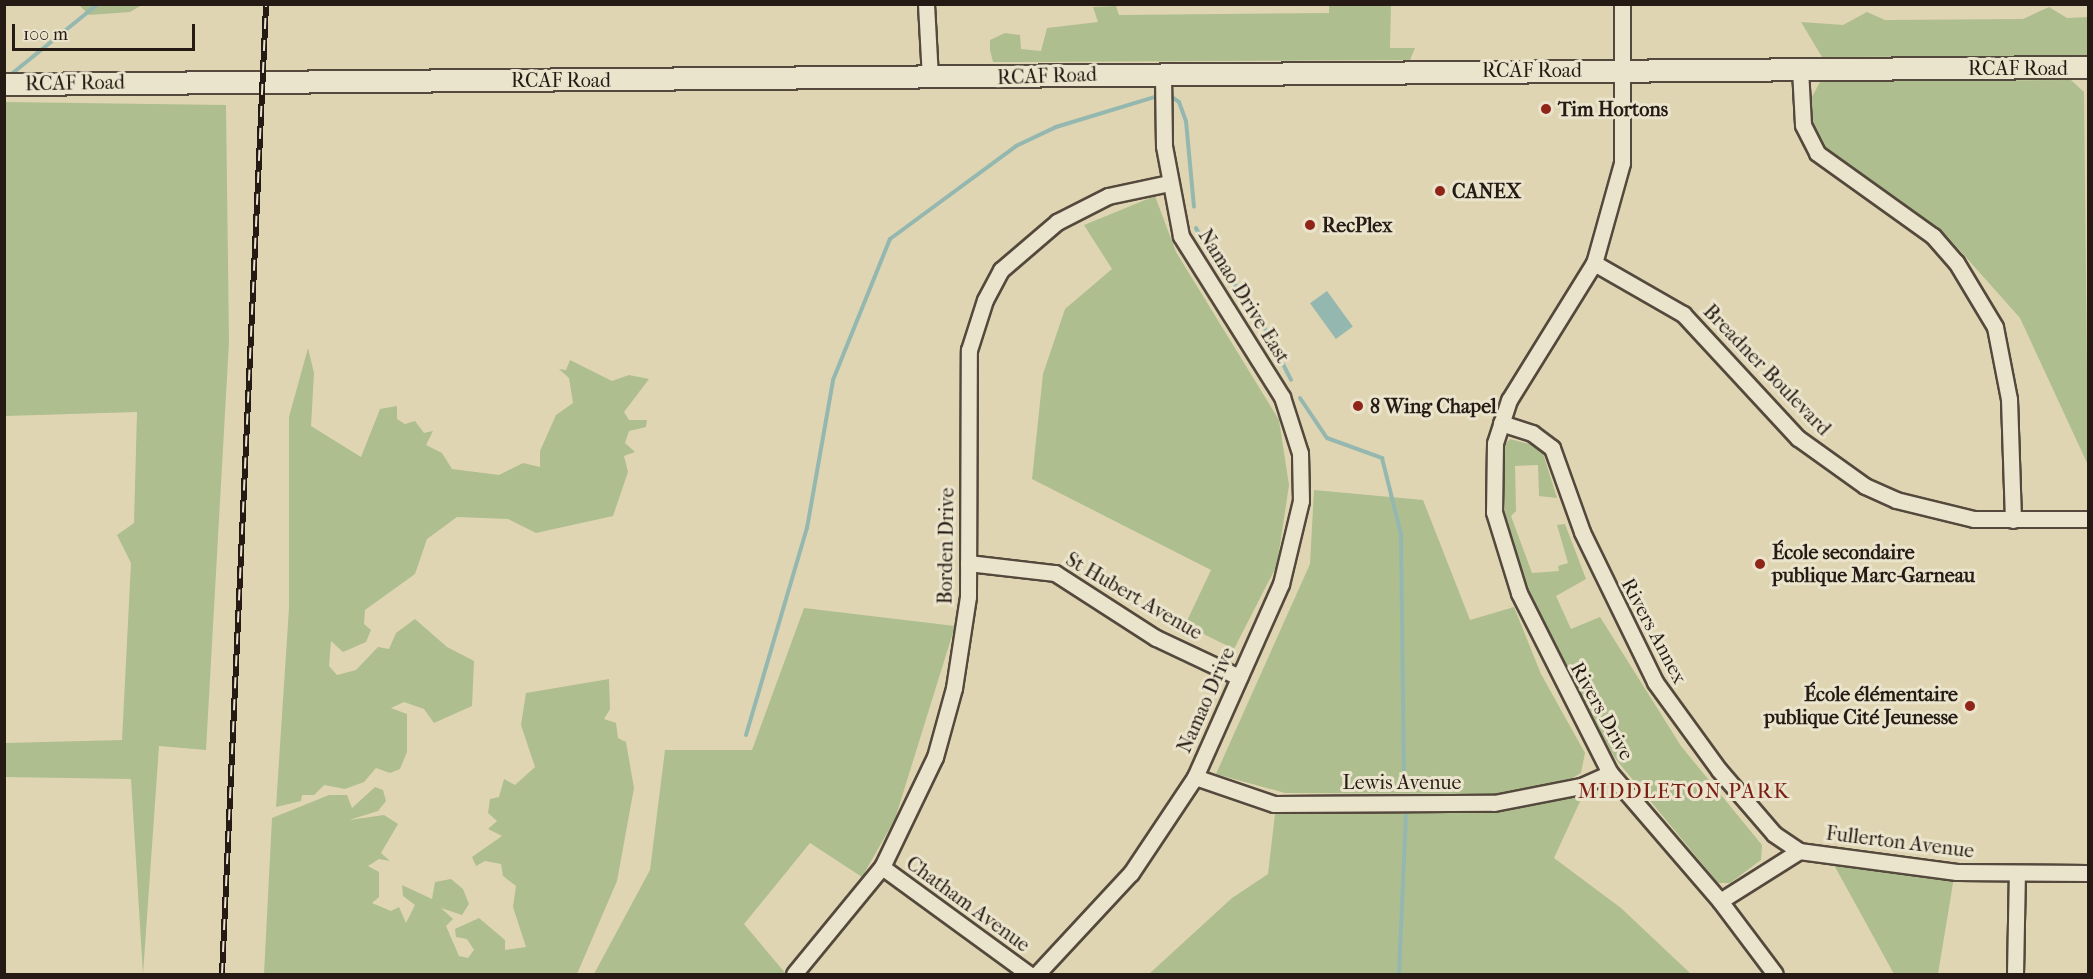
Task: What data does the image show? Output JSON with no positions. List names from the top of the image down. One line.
{"streets":{"main road":["RCAF Road"],"street":["Namao Drive East","Breadner Boulevard","Borden Drive","St Hubert Avenue","Rivers Annex","Namao Drive","Rivers Drive","Lewis Avenue","Fullerton Avenue","Chatham Avenue"]},"crossings":[["RCAF Road","Namao Drive East"],["RCAF Road","Rivers Drive"],["Namao Drive East","Borden Drive"],["Namao Drive East","Namao Drive"],["Breadner Boulevard","Rivers Drive"],["Borden Drive","St Hubert Avenue"],["Borden Drive","Chatham Avenue"],["St Hubert Avenue","Namao Drive"],["Rivers Annex","Rivers Drive"],["Rivers Annex","Fullerton Avenue"],["Namao Drive","Lewis Avenue"],["Rivers Drive","Lewis Avenue"],["Rivers Drive","Fullerton Avenue"]],"districts":["MIDDLETON PARK"],"places":["Tim Hortons","CANEX","RecPlex","8 Wing Chapel","École secondaire publique Marc-Garneau","École élémentaire publique Cité Jeunesse"],"scale_bar":"100 m"}
